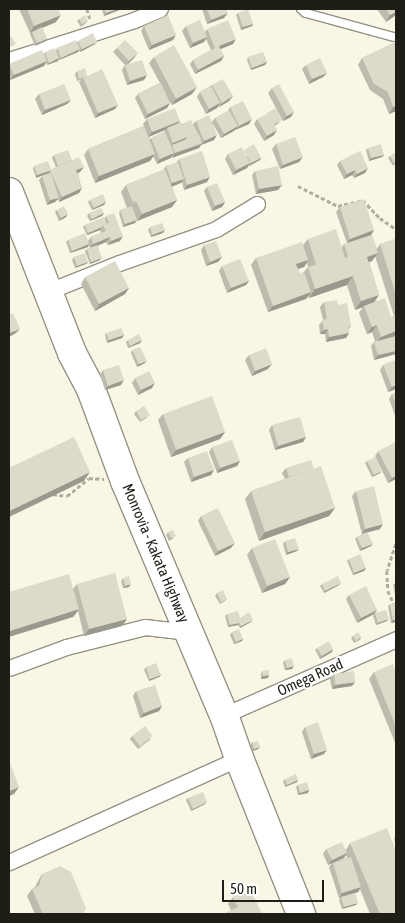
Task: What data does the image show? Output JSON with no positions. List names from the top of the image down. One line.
{"streets":{"highway":["Monrovia - Kakata Highway"],"street":["Omega Road"]},"crossings":[["Monrovia - Kakata Highway","Omega Road"]],"scale_bar":"50 m"}
